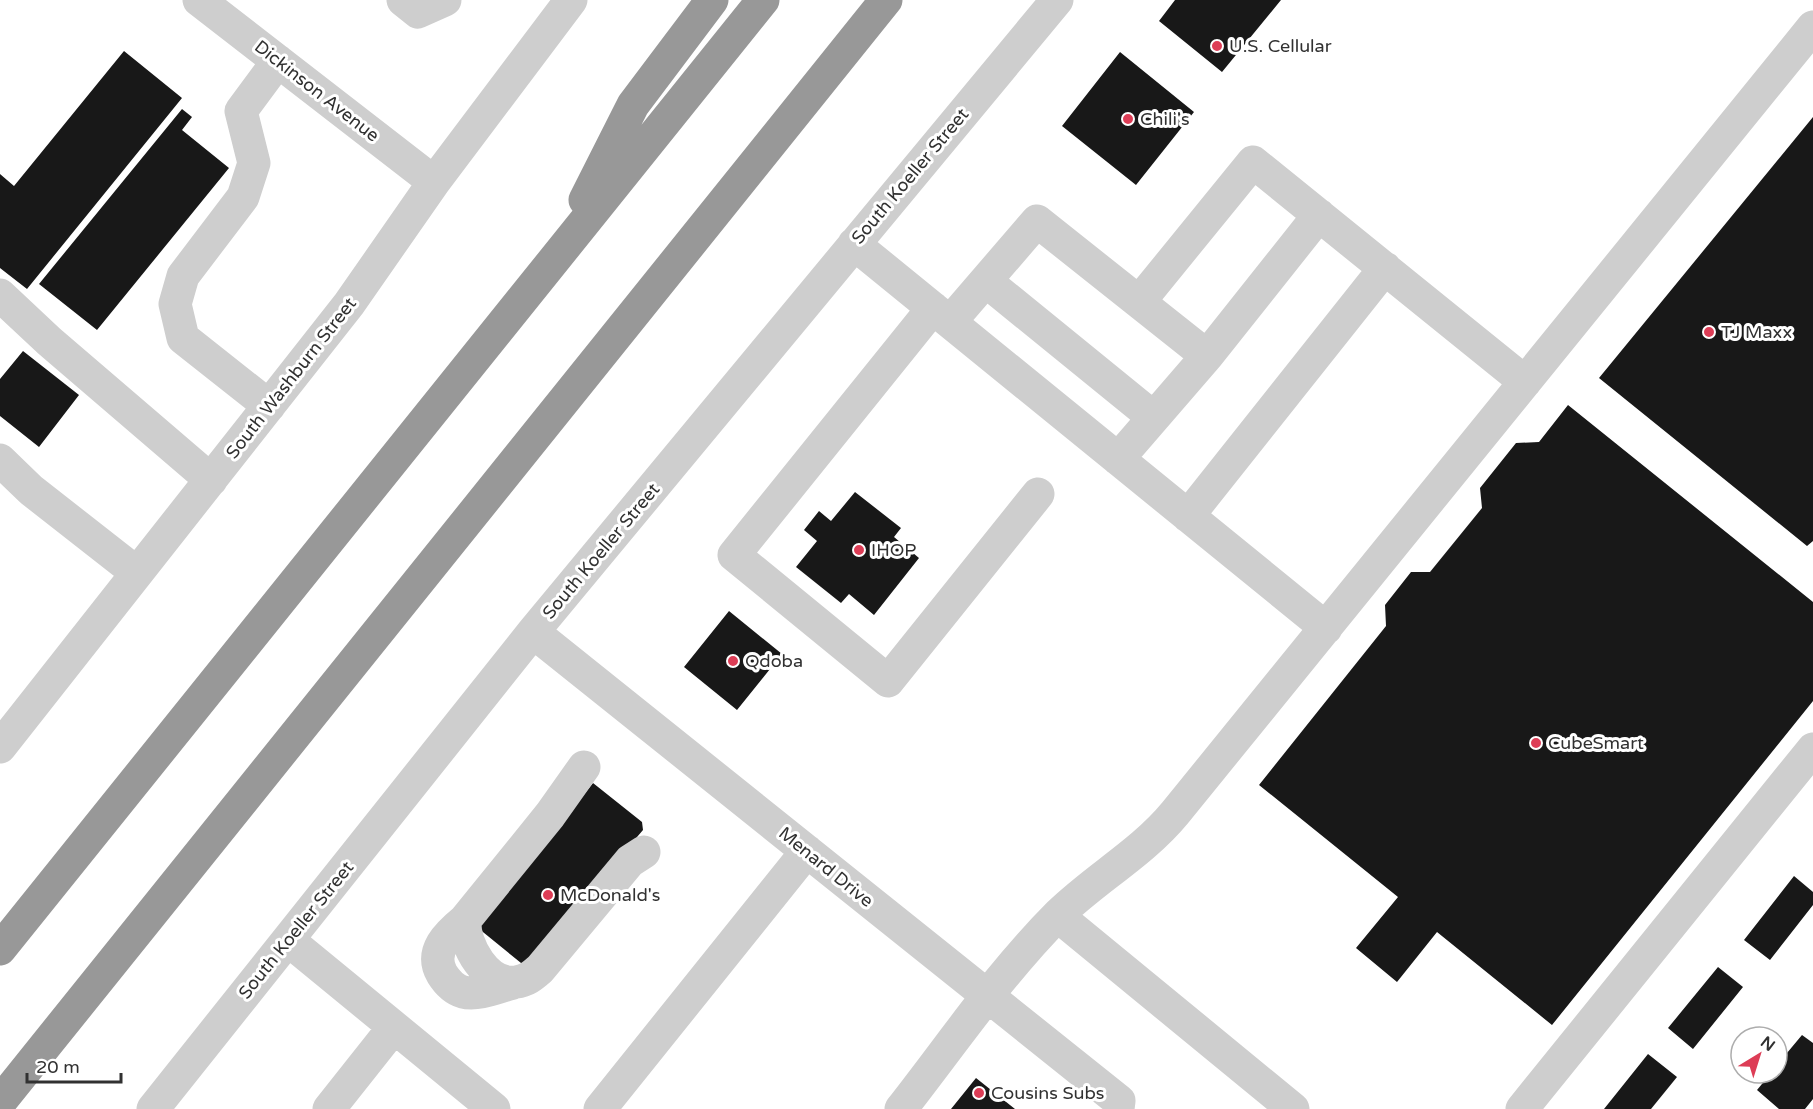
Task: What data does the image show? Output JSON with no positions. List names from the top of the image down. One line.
{"streets":{"street":["Dickinson Avenue","South Koeller Street","South Washburn Street","Menard Drive"]},"crossings":[["Dickinson Avenue","South Washburn Street"],["South Koeller Street","Menard Drive"]],"places":["U.S. Cellular","Chili's","TJ Maxx","IHOP","Qdoba","CubeSmart","McDonald's","Cousins Subs"],"scale_bar":"20 m","north":"top right"}
